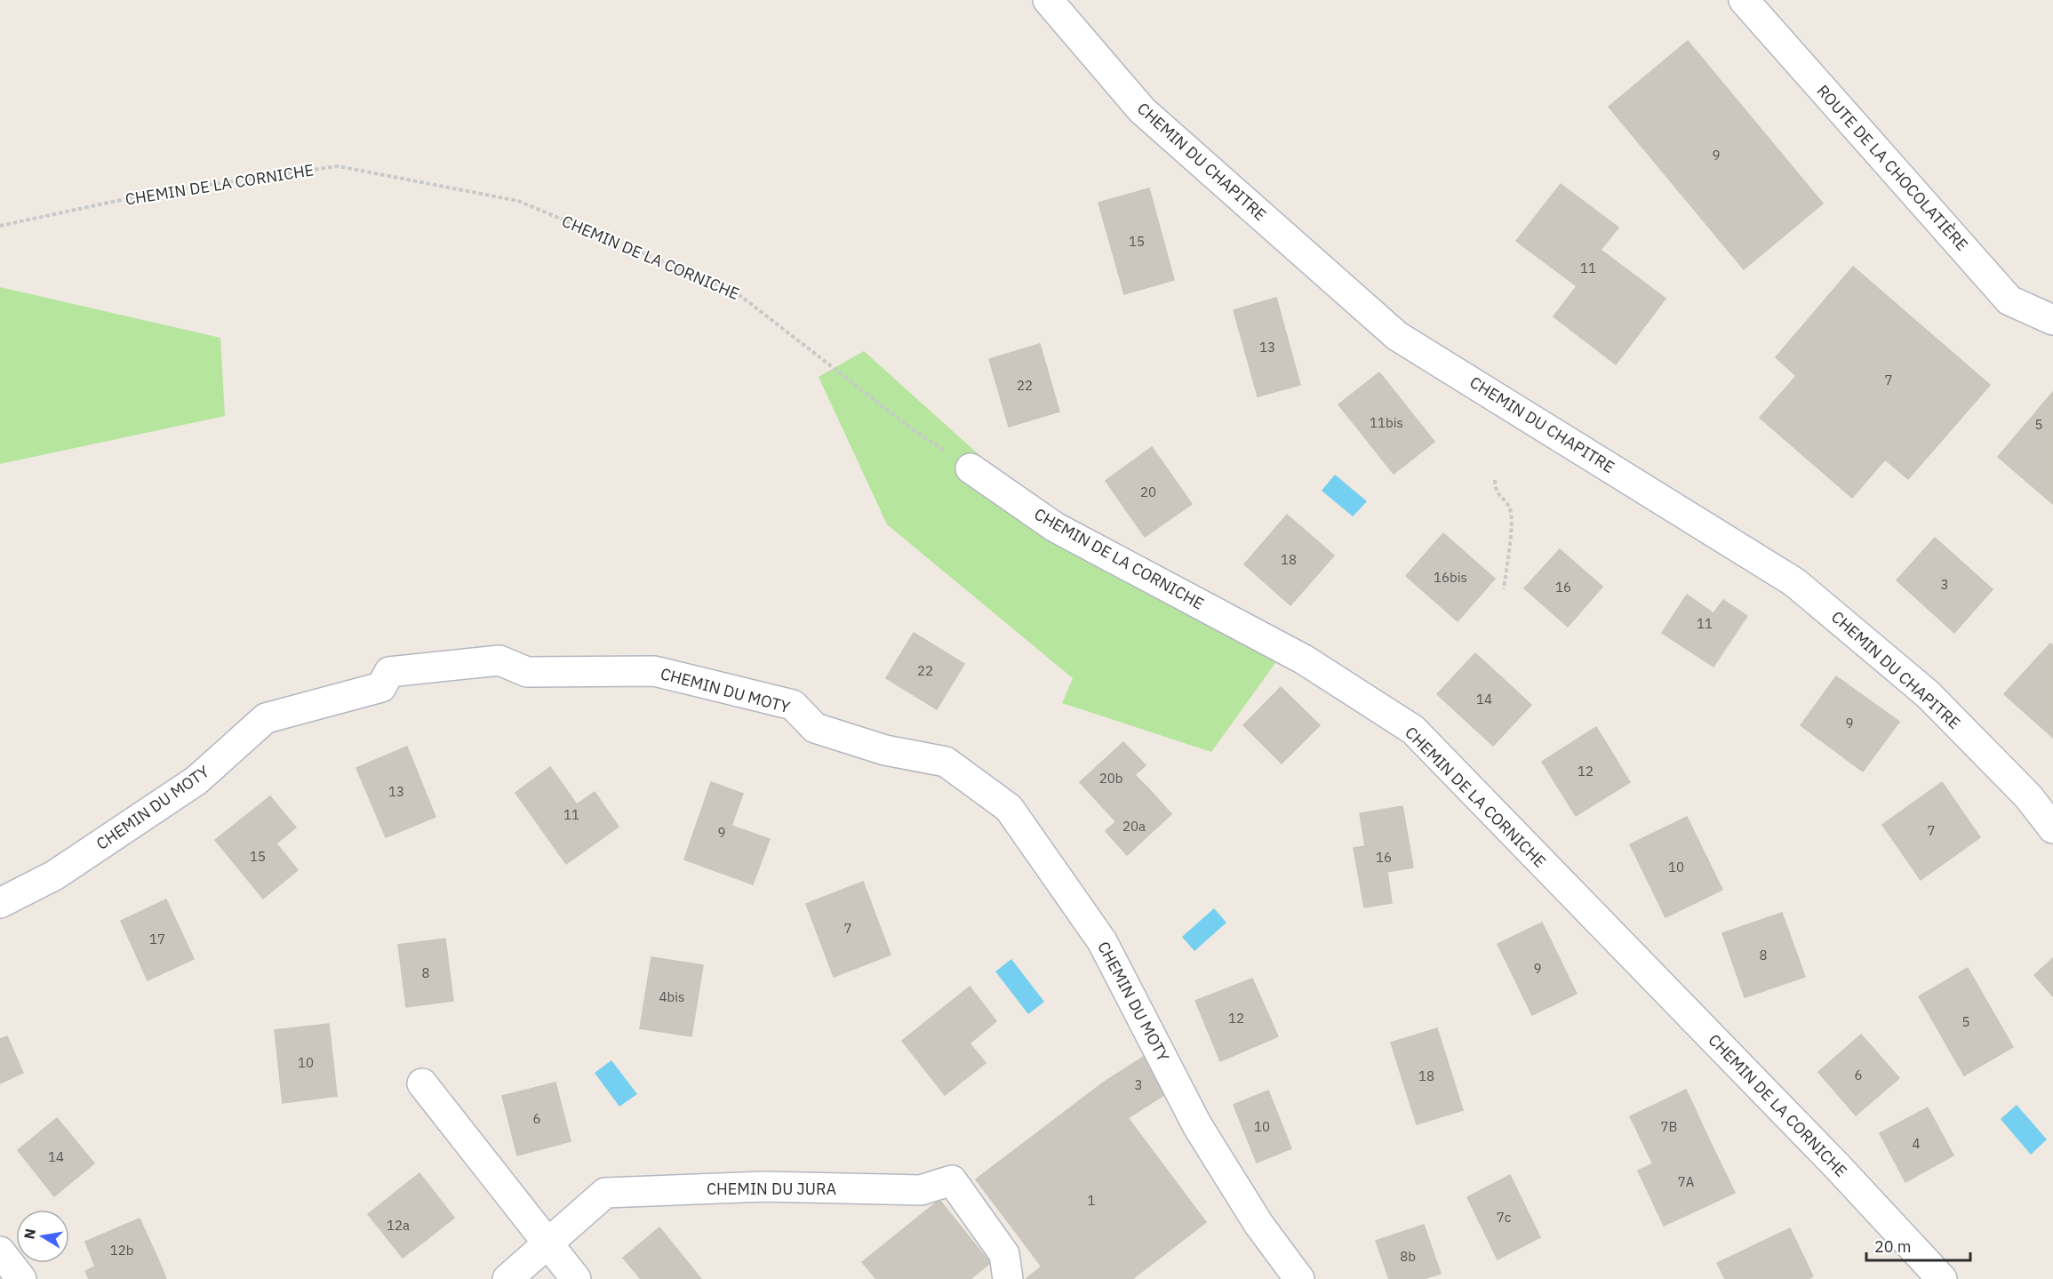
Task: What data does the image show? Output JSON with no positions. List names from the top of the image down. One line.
{"streets":{"street":["CHEMIN DU CHAPITRE","ROUTE DE LA CHOCOLATIÈRE","CHEMIN DE LA CORNICHE","CHEMIN DU MOTY","CHEMIN DU JURA"]},"house_numbers":["9","15","11","13","7","22","11bis","5","20","18","16bis","3","16","11","22","14","9","12","20b","13","11","20a","7","9","15","16","10","7","17","8","9","8","4bis","12","5","10","6","18","3","6","10","7B","4","14","7A","1","7c","12a","12b","8b"],"scale_bar":"20 m","north":"left"}
